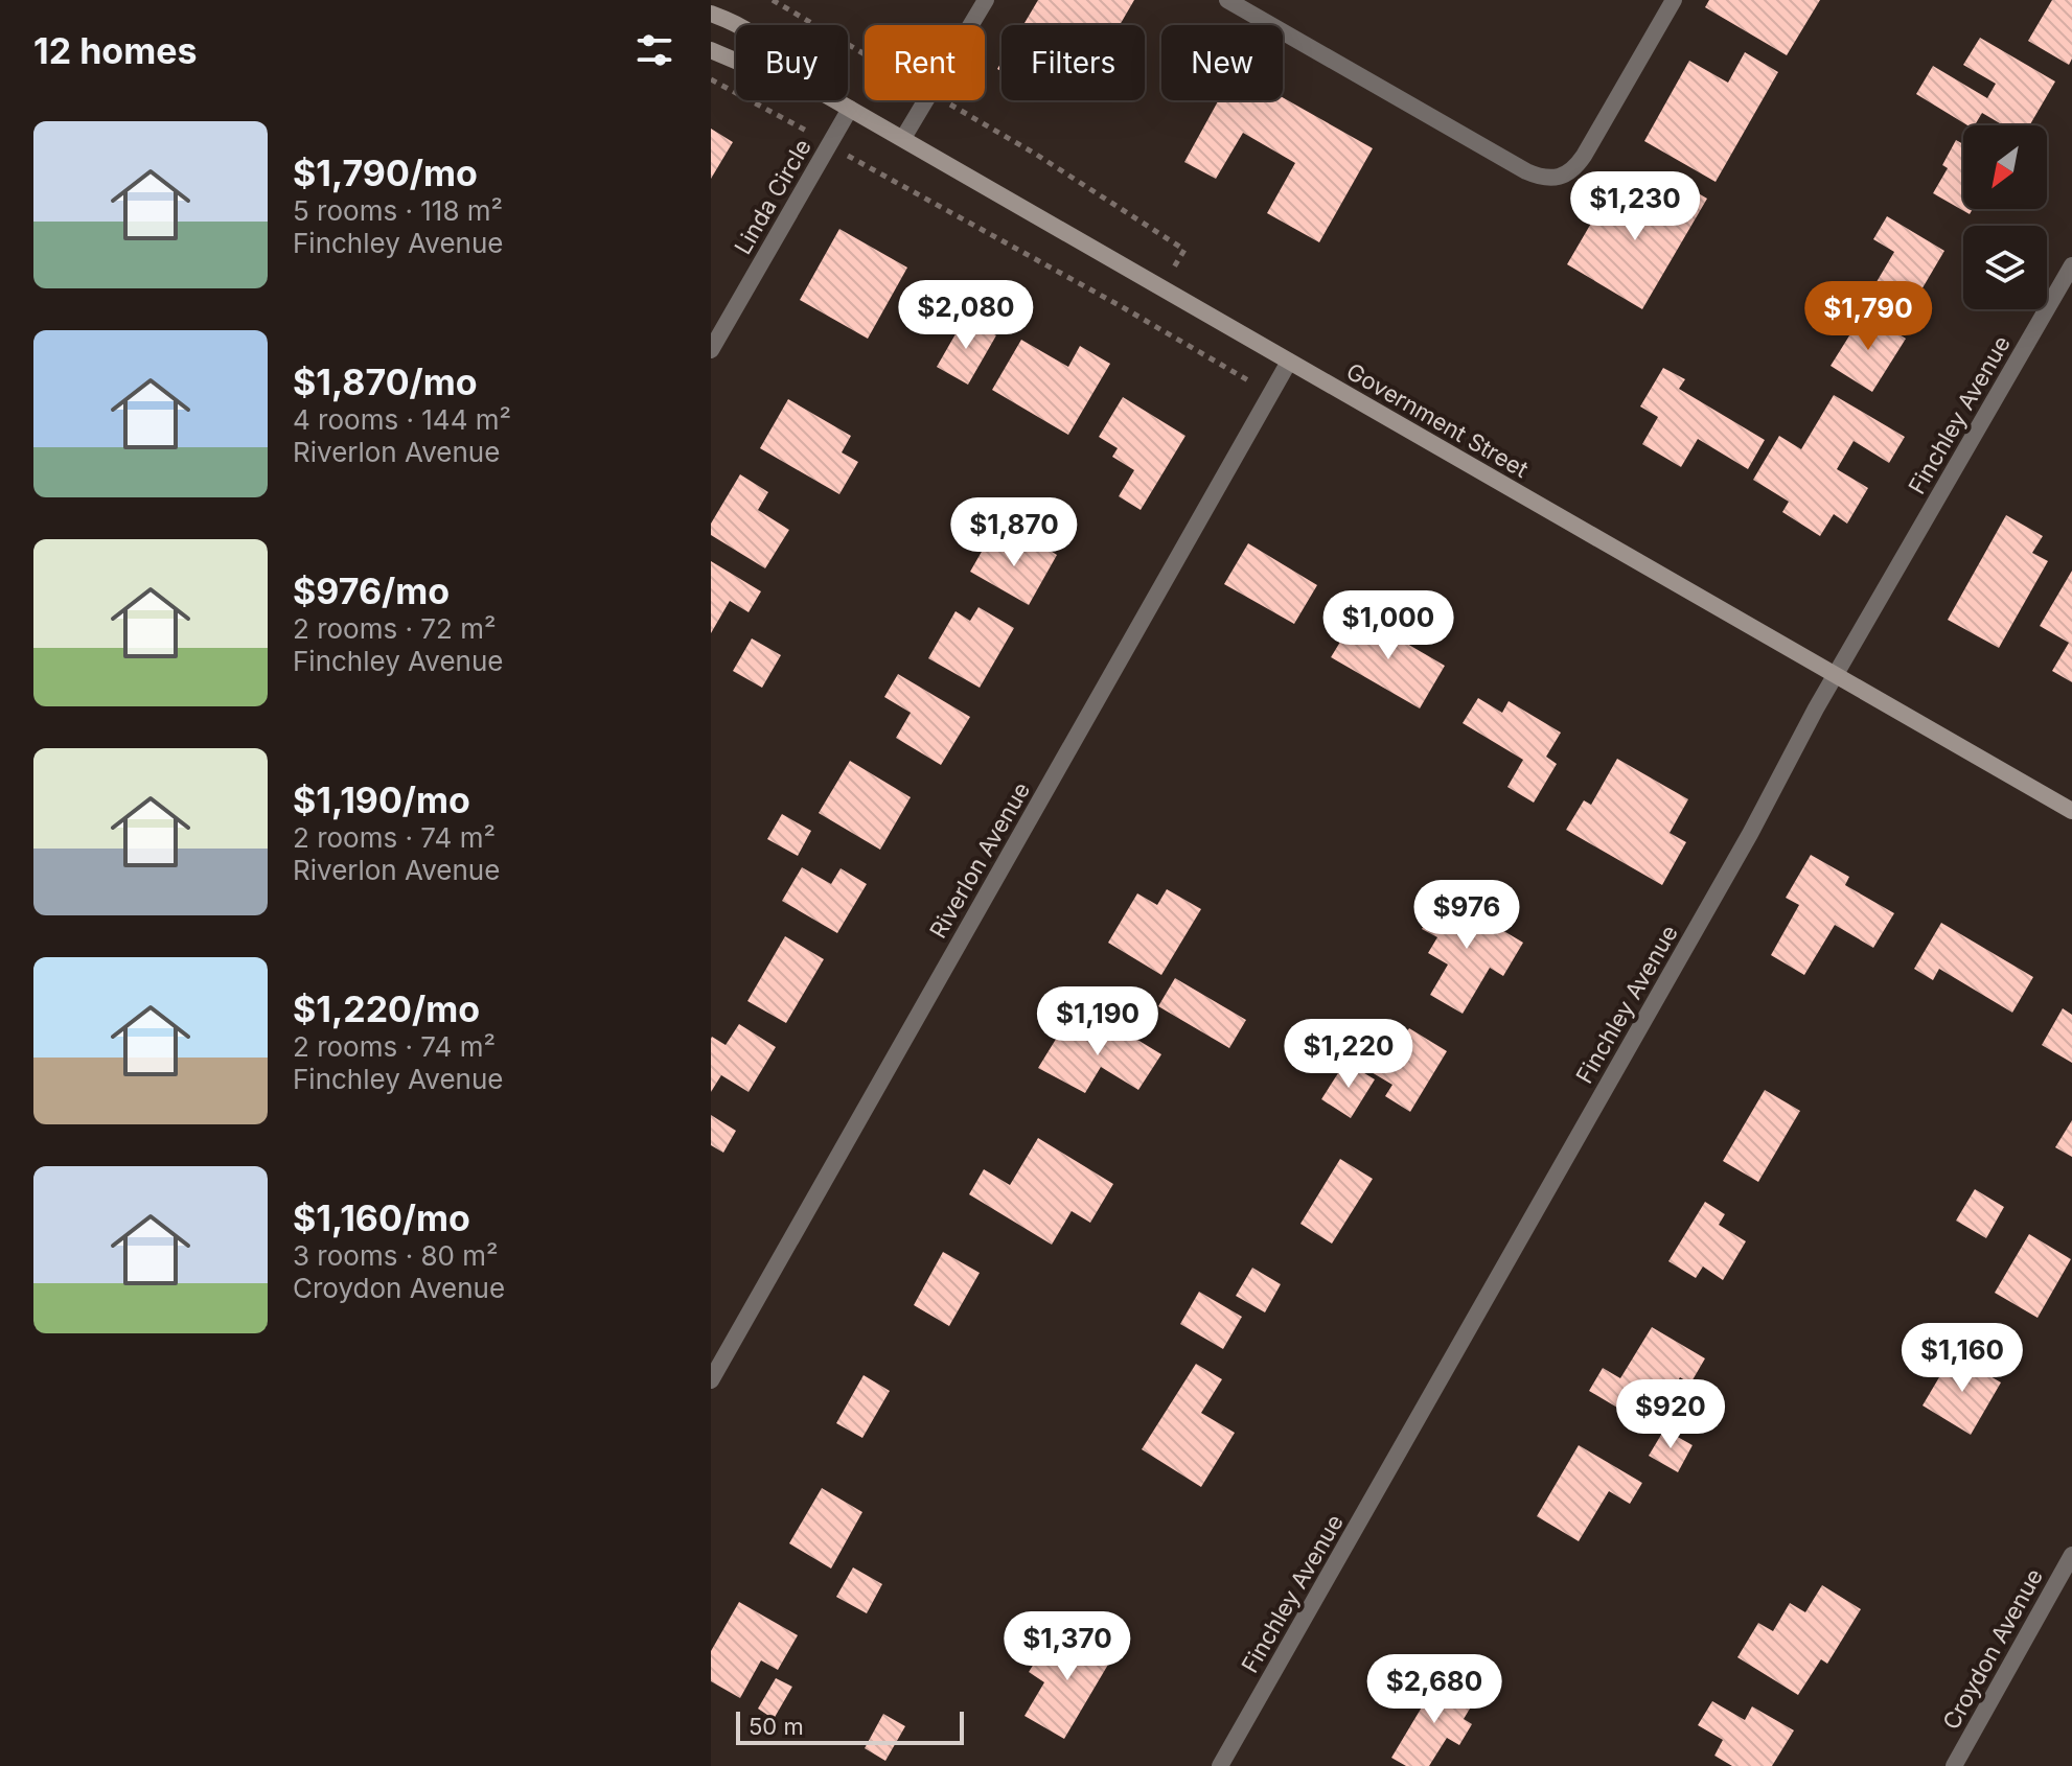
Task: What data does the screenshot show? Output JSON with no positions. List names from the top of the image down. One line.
{"streets":{"main road":["Government Street"],"street":["Linda Circle","Finchley Avenue","Riverlon Avenue","Croydon Avenue"]},"crossings":[["Linda Circle","Government Street"],["Finchley Avenue","Government Street"],["Government Street","Riverlon Avenue"]],"scale_bar":"50 m","north":"bottom left","page":{"heading":"12 homes","chip":["Buy","Rent","Filters","New"],"list":[{"name":"$1,790/mo","note":"5 rooms · 118 m² · Finchley Avenue"},{"name":"$1,870/mo","note":"4 rooms · 144 m² · Riverlon Avenue"},{"name":"$976/mo","note":"2 rooms · 72 m² · Finchley Avenue"},{"name":"$1,190/mo","note":"2 rooms · 74 m² · Riverlon Avenue"},{"name":"$1,220/mo","note":"2 rooms · 74 m² · Finchley Avenue"},{"name":"$1,160/mo","note":"3 rooms · 80 m² · Croydon Avenue"}],"price":["$1,230","$2,080","$1,790","$1,870","$1,000","$976","$1,190","$1,220","$1,160","$920","$1,370","$2,680"],"scale":"50 m"}}
